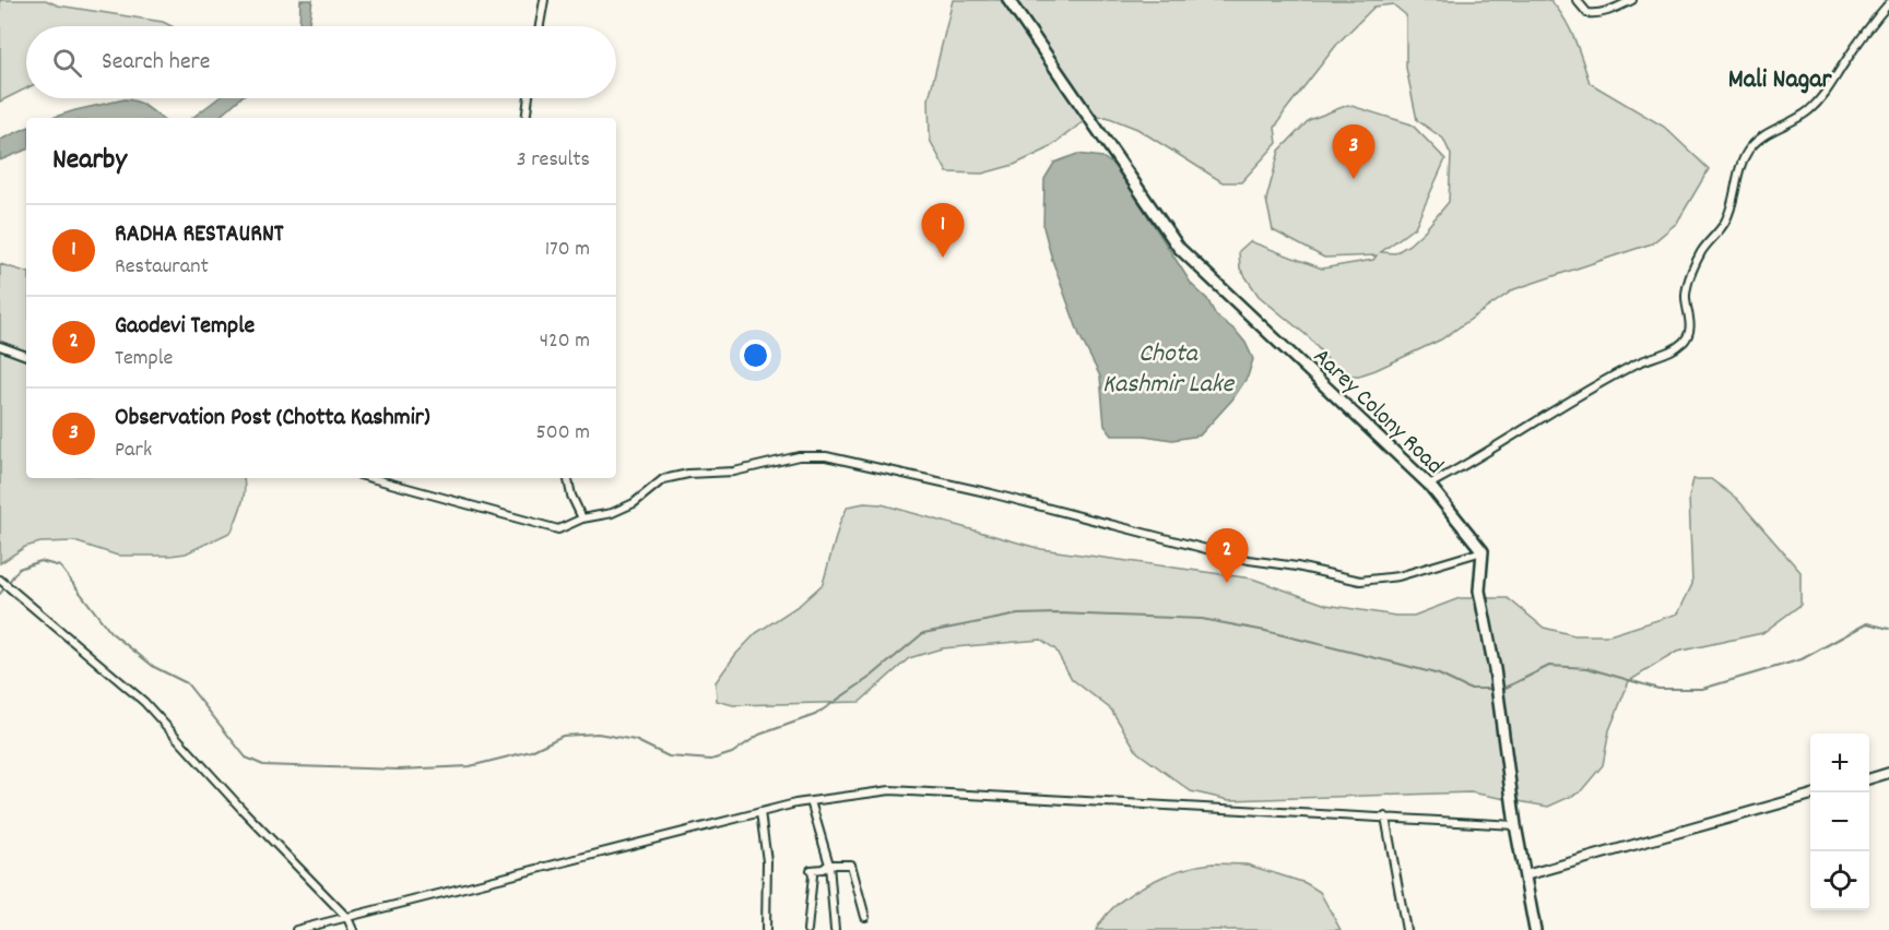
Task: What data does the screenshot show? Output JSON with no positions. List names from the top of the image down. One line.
{"streets":{"main road":["Aarey Colony Road"]},"districts":["Mali Nagar"],"water":["Chota Kashmir Lake"],"page":{"search":"Search here","heading":["Nearby","3 results"],"pins":["3","1","2"],"list":[{"mark":"1","name":"RADHA RESTAURNT","note":"Restaurant","value":"170 m"},{"mark":"2","name":"Gaodevi Temple","note":"Temple","value":"420 m"},{"mark":"3","name":"Observation Post (Chotta Kashmir)","note":"Park","value":"500 m"}],"map_buttons":["+","−"]}}
